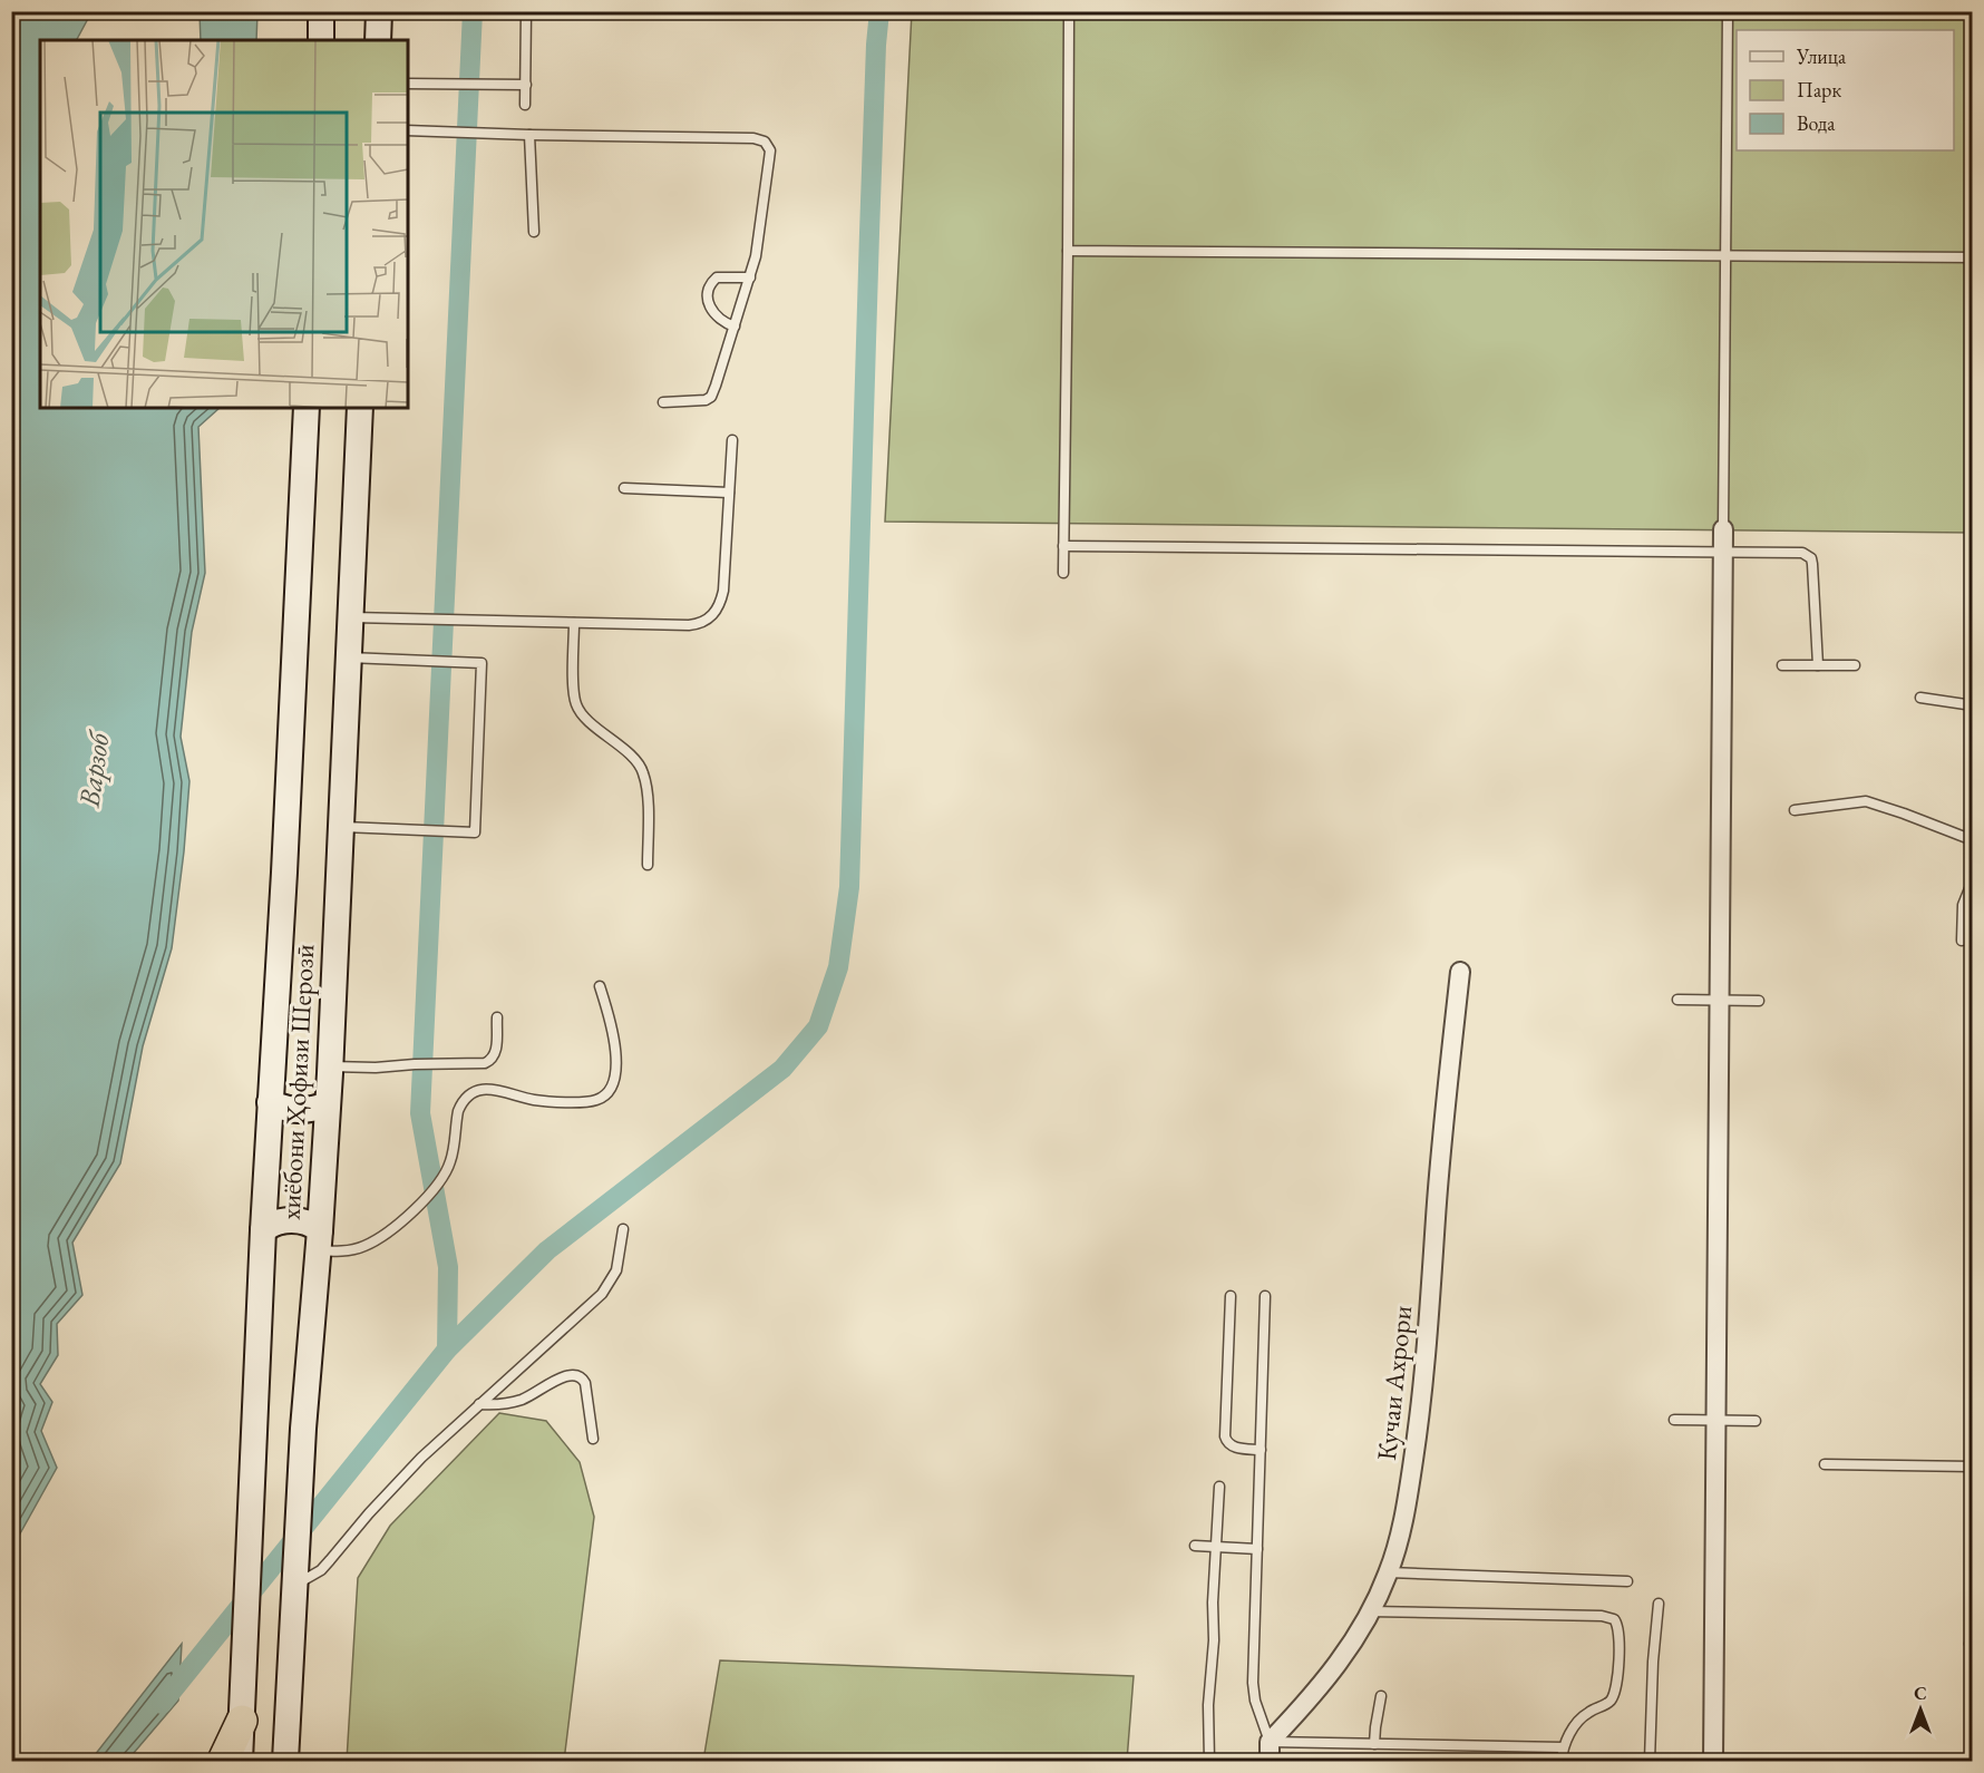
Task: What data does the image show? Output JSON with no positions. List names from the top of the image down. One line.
{"streets":{"main road":["хиёбони Ҳофизи Шерозӣ"],"street":["Кучаи Ахрори"]},"water":["Варзоб"],"legend":["Улица","Парк","Вода"],"north":"top"}
